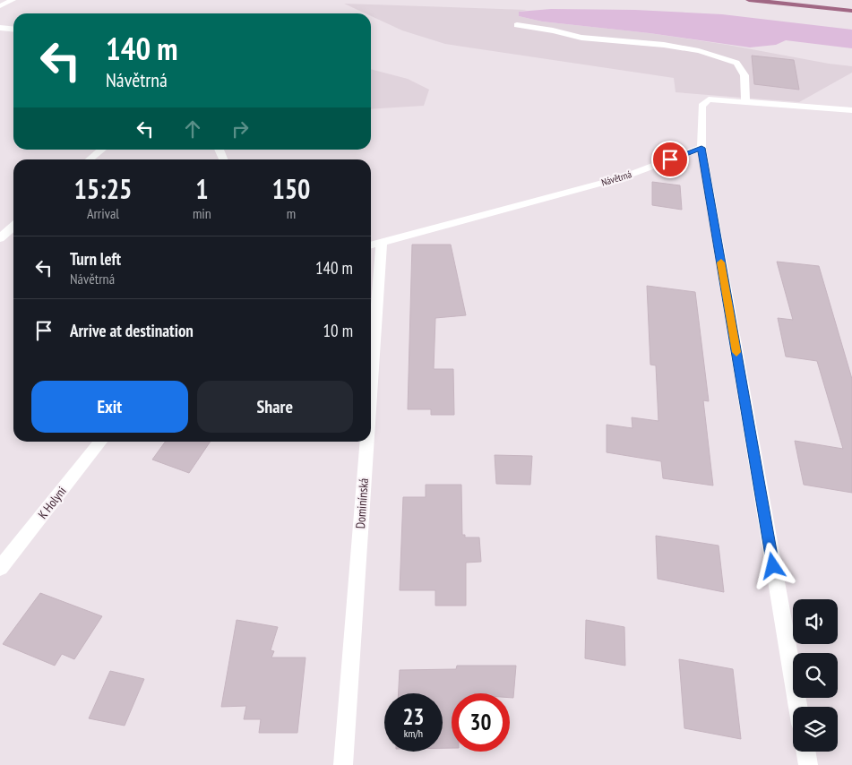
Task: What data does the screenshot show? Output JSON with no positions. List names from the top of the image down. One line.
{"streets":{"street":["Návětrná","K Holyni","Dominínská"]},"crossings":[["Návětrná","Dominínská"]],"page":{"turn":["140 m","Návětrná"],"eta":["15:25","Arrival","1","min","150","m"],"list":[{"name":"Turn left","note":"Návětrná","value":"140 m"},{"name":"Arrive at destination","value":"10 m"}],"buttons":["Exit","Share"],"speed":"23 km/h","limit":"30"}}
